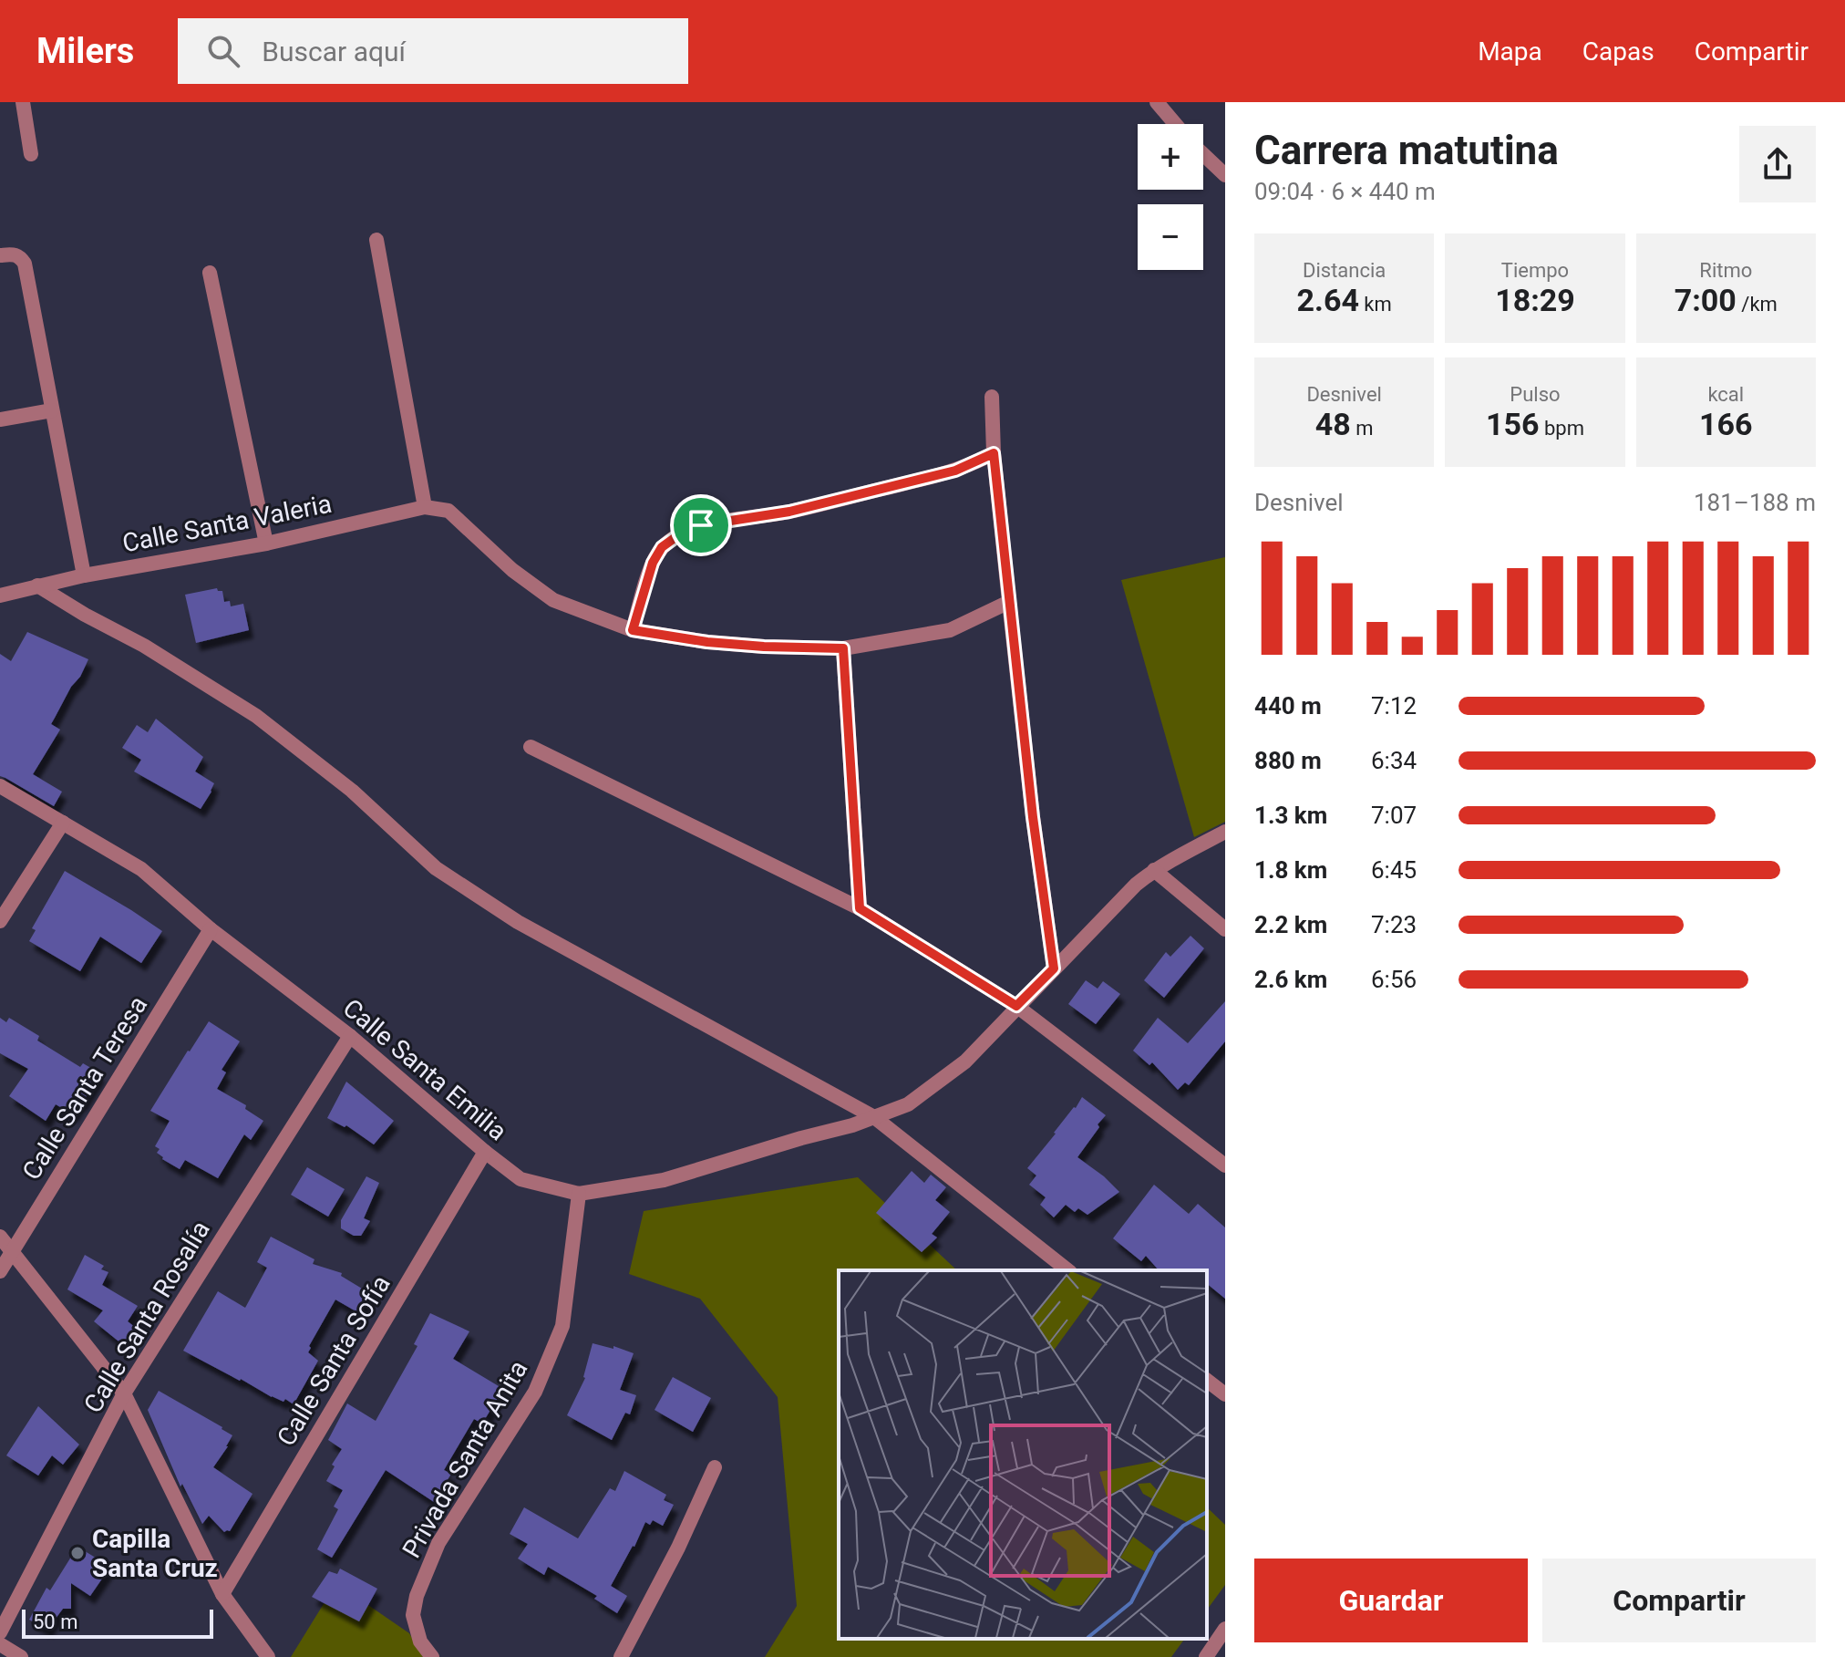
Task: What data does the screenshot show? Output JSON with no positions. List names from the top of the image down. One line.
{"streets":{"street":["Calle Santa Valeria","Calle Santa Emilia","Calle Santa Teresa","Calle Santa Rosalía","Calle Santa Sofía","Privada Santa Anita"]},"crossings":[["Calle Santa Emilia","Calle Santa Teresa"],["Calle Santa Emilia","Calle Santa Rosalía"],["Calle Santa Emilia","Calle Santa Sofía"],["Calle Santa Emilia","Privada Santa Anita"]],"places":["Capilla Santa Cruz"],"scale_bar":"50 m","page":{"header":"Milers","search":"Buscar aquí","nav":["Mapa","Capas","Compartir"],"heading":["Carrera matutina","09:04 · 6 × 440 m"],"map_buttons":["+","−"],"stats":[["Distancia","2.64 km"],["Tiempo","18:29"],["Ritmo","7:00 /km"],["Desnivel","48 m"],["Pulso","156 bpm"],["kcal","166"]],"chart":["Desnivel","181–188 m"],"list":[{"name":"440 m","note":"7:12"},{"name":"880 m","note":"6:34"},{"name":"1.3 km","note":"7:07"},{"name":"1.8 km","note":"6:45"},{"name":"2.2 km","note":"7:23"},{"name":"2.6 km","note":"6:56"}],"buttons":["Guardar","Compartir"],"scale":"50 m"}}
